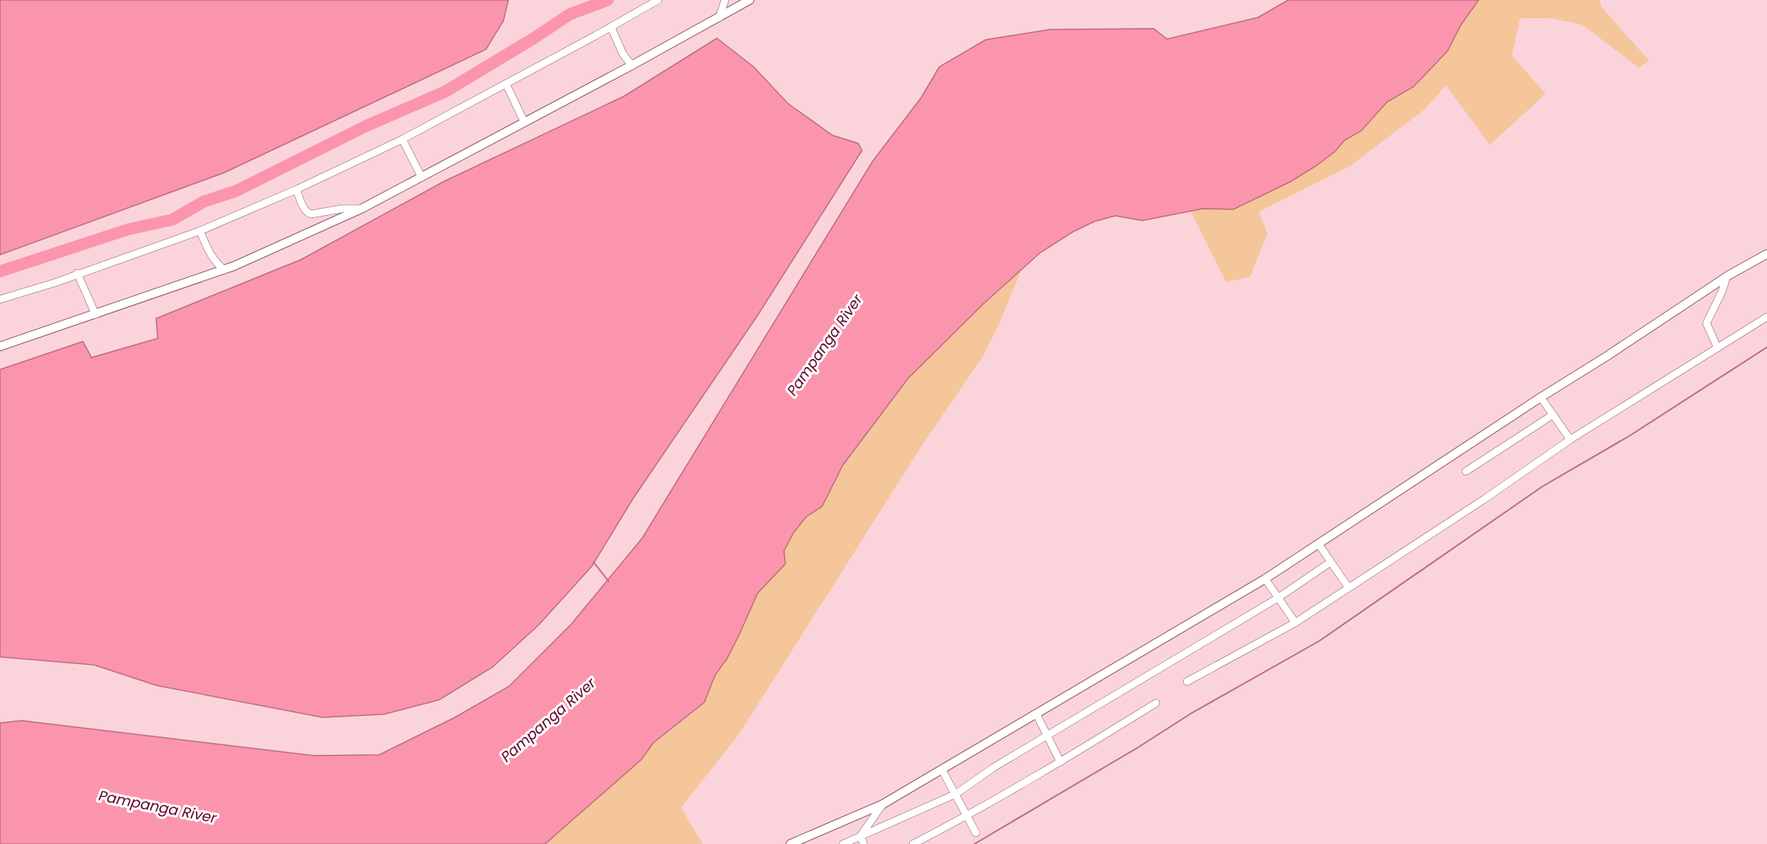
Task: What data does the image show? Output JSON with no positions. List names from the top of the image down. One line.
{"water":["Pampanga River"]}
